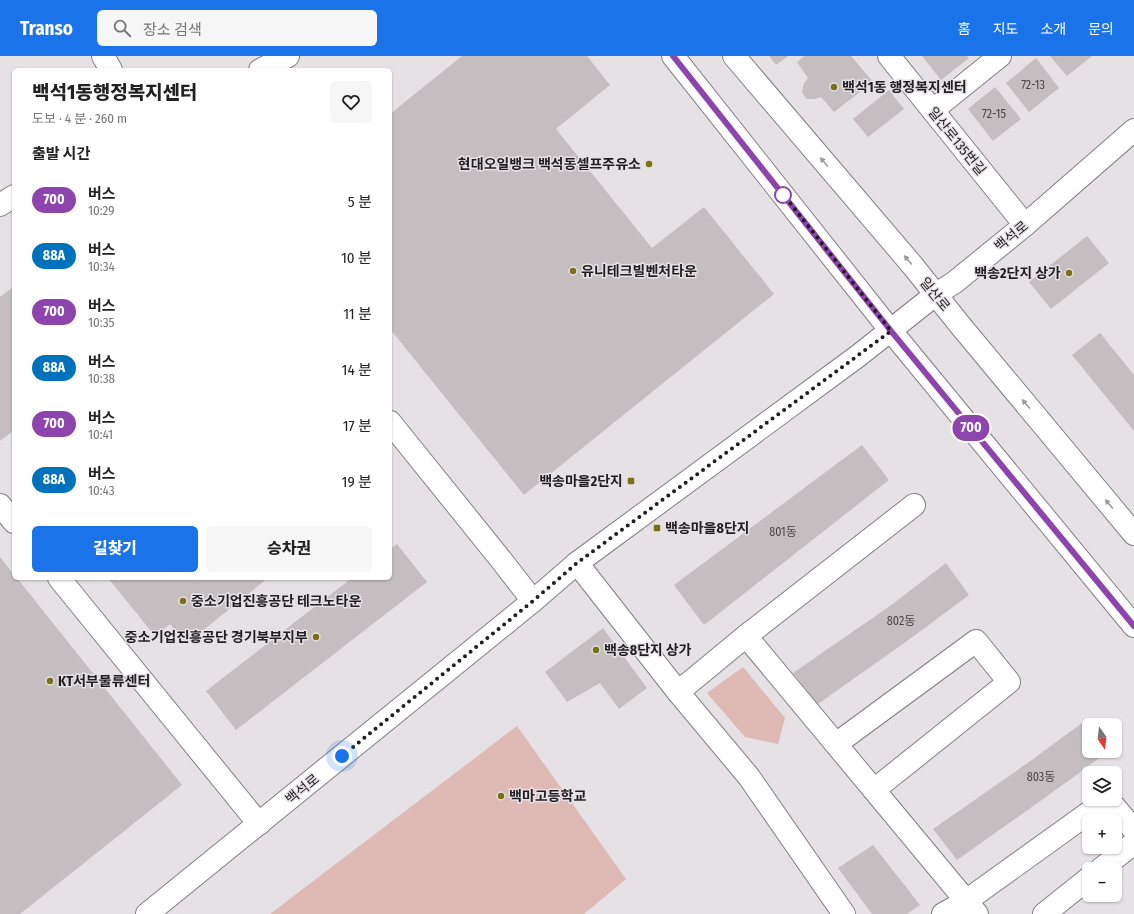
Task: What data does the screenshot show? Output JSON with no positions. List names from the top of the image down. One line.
{"streets":{"main road":["일산로135번길","백석로","일산로"]},"crossings":[["일산로135번길","백석로"],["백석로","일산로"]],"places":{"other":["백석1동 행정복지센터","현대오일뱅크 백석동셀프주유소","유니테크빌벤처타운","백송2단지 상가","중소기업진흥공단 테크노타운","중소기업진흥공단 경기북부지부","백송8단지 상가","KT서부물류센터","백마고등학교"],"transit":["백송마을2단지","백송마을8단지"]},"lines":["bus line 700"],"house_numbers":["72-13","72-15","801동","802동","803동"],"north":"bottom","page":{"header":"Transo","search":"장소 검색","nav":["홈","지도","소개","문의"],"on_map":"700","heading":[["백석1동행정복지센터","도보 · 4 분 · 260 m"],"출발 시간"],"list":[{"mark":"700","name":"버스","note":"10:29","value":"5 분"},{"mark":"88A","name":"버스","note":"10:34","value":"10 분"},{"mark":"700","name":"버스","note":"10:35","value":"11 분"},{"mark":"88A","name":"버스","note":"10:38","value":"14 분"},{"mark":"700","name":"버스","note":"10:41","value":"17 분"},{"mark":"88A","name":"버스","note":"10:43","value":"19 분"}],"buttons":["길찾기","승차권"],"map_buttons":["+","−"]}}
